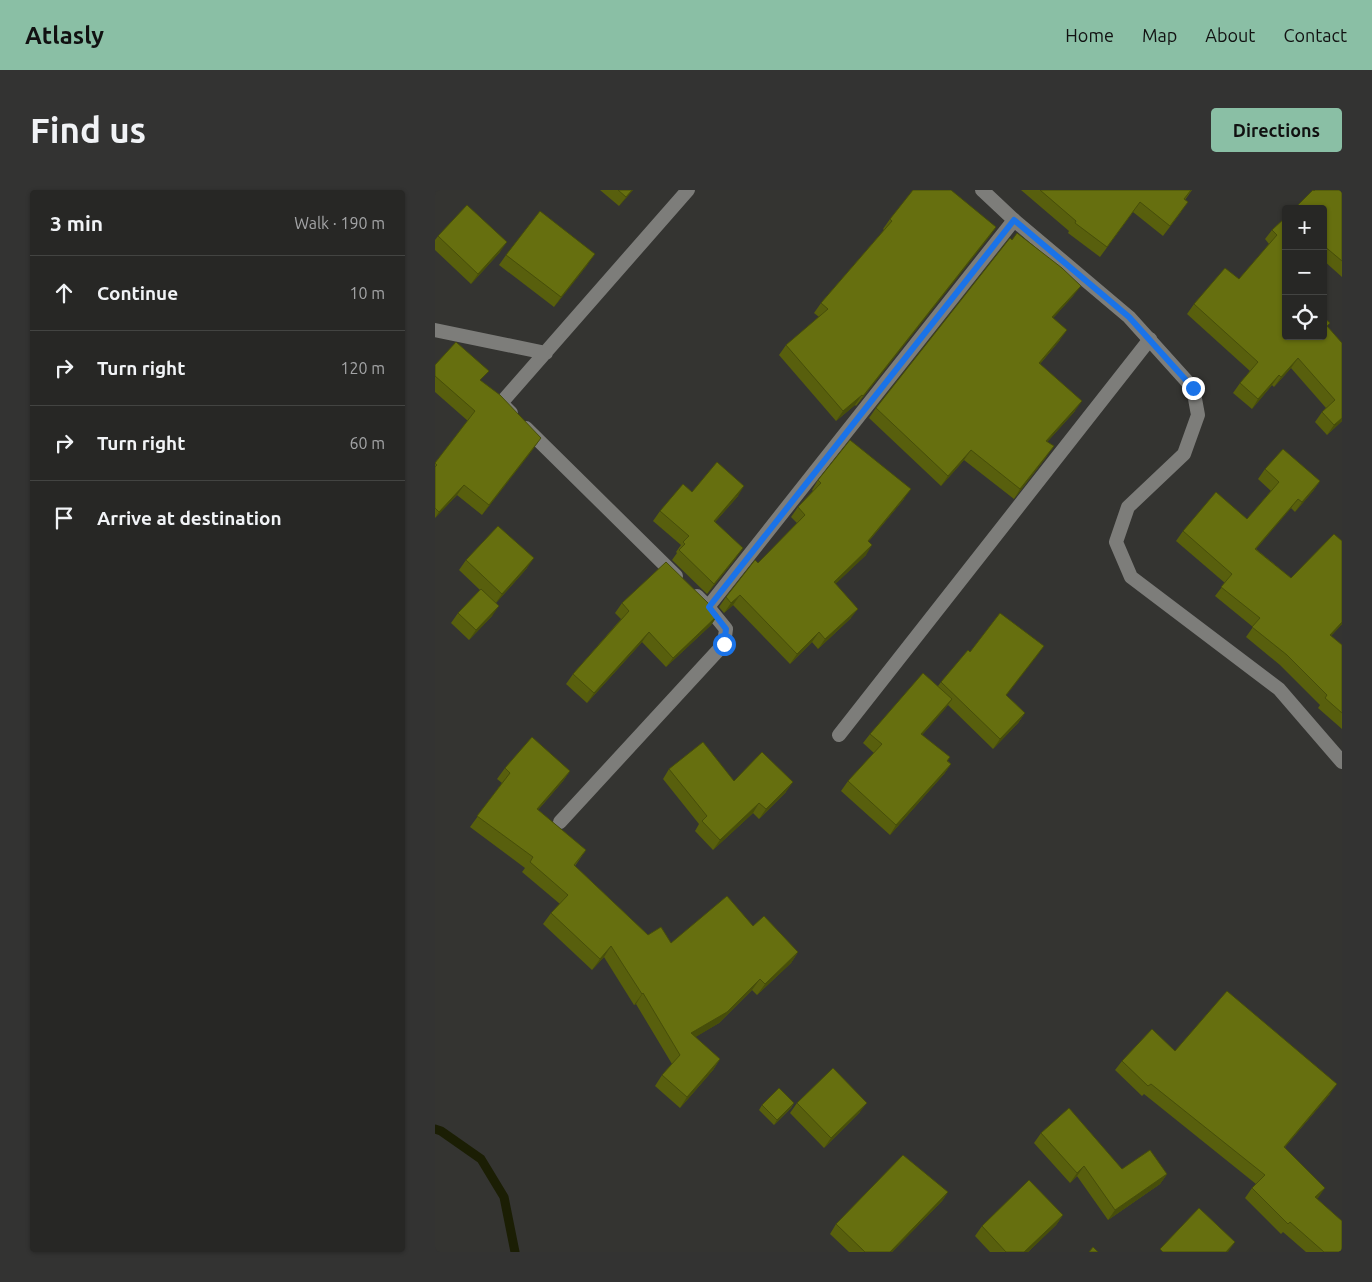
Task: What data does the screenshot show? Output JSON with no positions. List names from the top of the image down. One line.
{"page":{"header":"Atlasly","nav":["Home","Map","About","Contact"],"buttons":"Directions","title":"Find us","heading":["3 min","Walk · 190 m"],"map_buttons":["+","−"],"list":[["Continue","10 m"],["Turn right","120 m"],["Turn right","60 m"],"Arrive at destination"]}}
